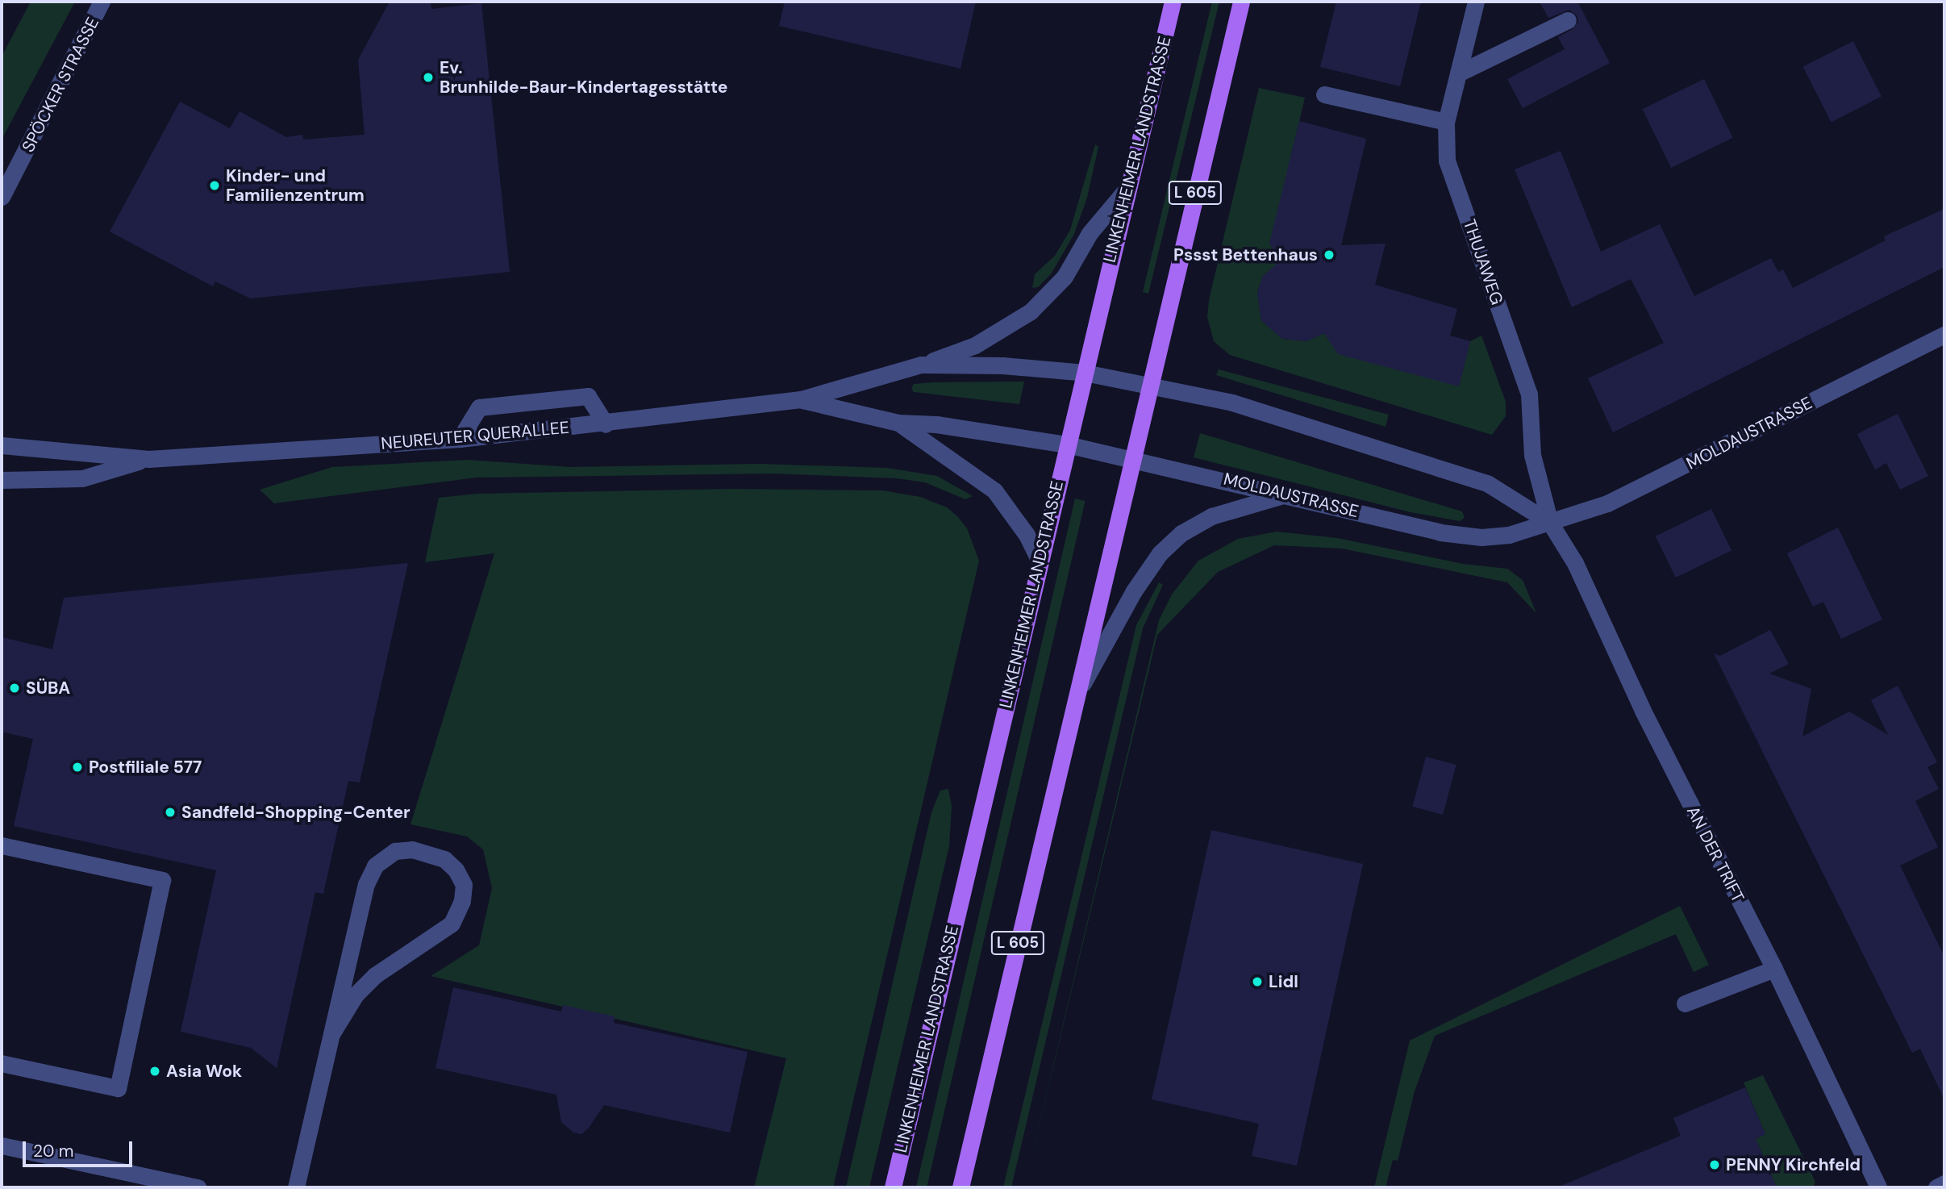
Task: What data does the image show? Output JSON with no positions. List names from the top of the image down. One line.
{"streets":{"main road":["LINKENHEIMER LANDSTRASSE","L 605"],"street":["SPÖCKER STRASSE","THUJAWEG","MOLDAUSTRASSE","NEUREUTER QUERALLEE","AN DER TRIFT"]},"crossings":[["LINKENHEIMER LANDSTRASSE","MOLDAUSTRASSE"],["LINKENHEIMER LANDSTRASSE","NEUREUTER QUERALLEE"],["L 605","MOLDAUSTRASSE"],["L 605","NEUREUTER QUERALLEE"],["THUJAWEG","MOLDAUSTRASSE"],["THUJAWEG","AN DER TRIFT"],["MOLDAUSTRASSE","NEUREUTER QUERALLEE"],["MOLDAUSTRASSE","AN DER TRIFT"]],"places":["Ev. Brunhilde-Baur-Kindertagesstätte","Kinder- und Familienzentrum","Pssst Bettenhaus","SÜBA","Postfiliale 577","Sandfeld-Shopping-Center","Lidl","Asia Wok","PENNY Kirchfeld"],"scale_bar":"20 m"}
